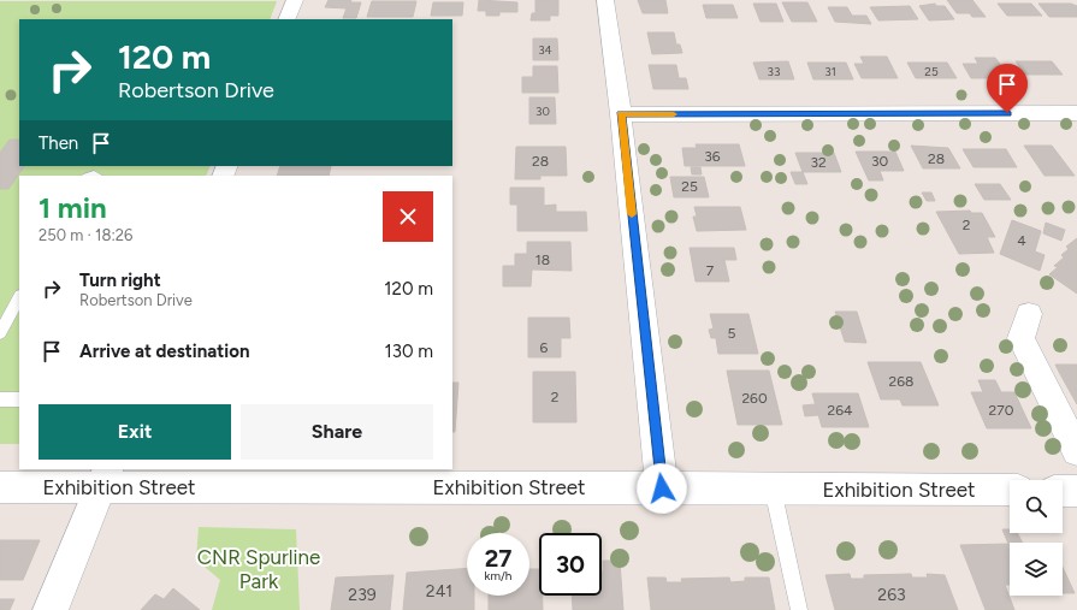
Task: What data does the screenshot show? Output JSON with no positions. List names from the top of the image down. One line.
{"streets":{"street":["Exhibition Street"]},"parks":["CNR Spurline Park"],"house_numbers":["34","33","31","25","30","36","28","28","30","32","25","2","4","18","7","5","6","268","2","260","264","270","241","239","263"],"page":{"turn":["120 m","Robertson Drive"],"then":"Then","heading":["1 min","250 m · 18:26"],"list":[{"name":"Turn right","note":"Robertson Drive","value":"120 m"},{"name":"Arrive at destination","value":"130 m"}],"buttons":["Exit","Share"],"speed":"27 km/h","limit":"30"}}
